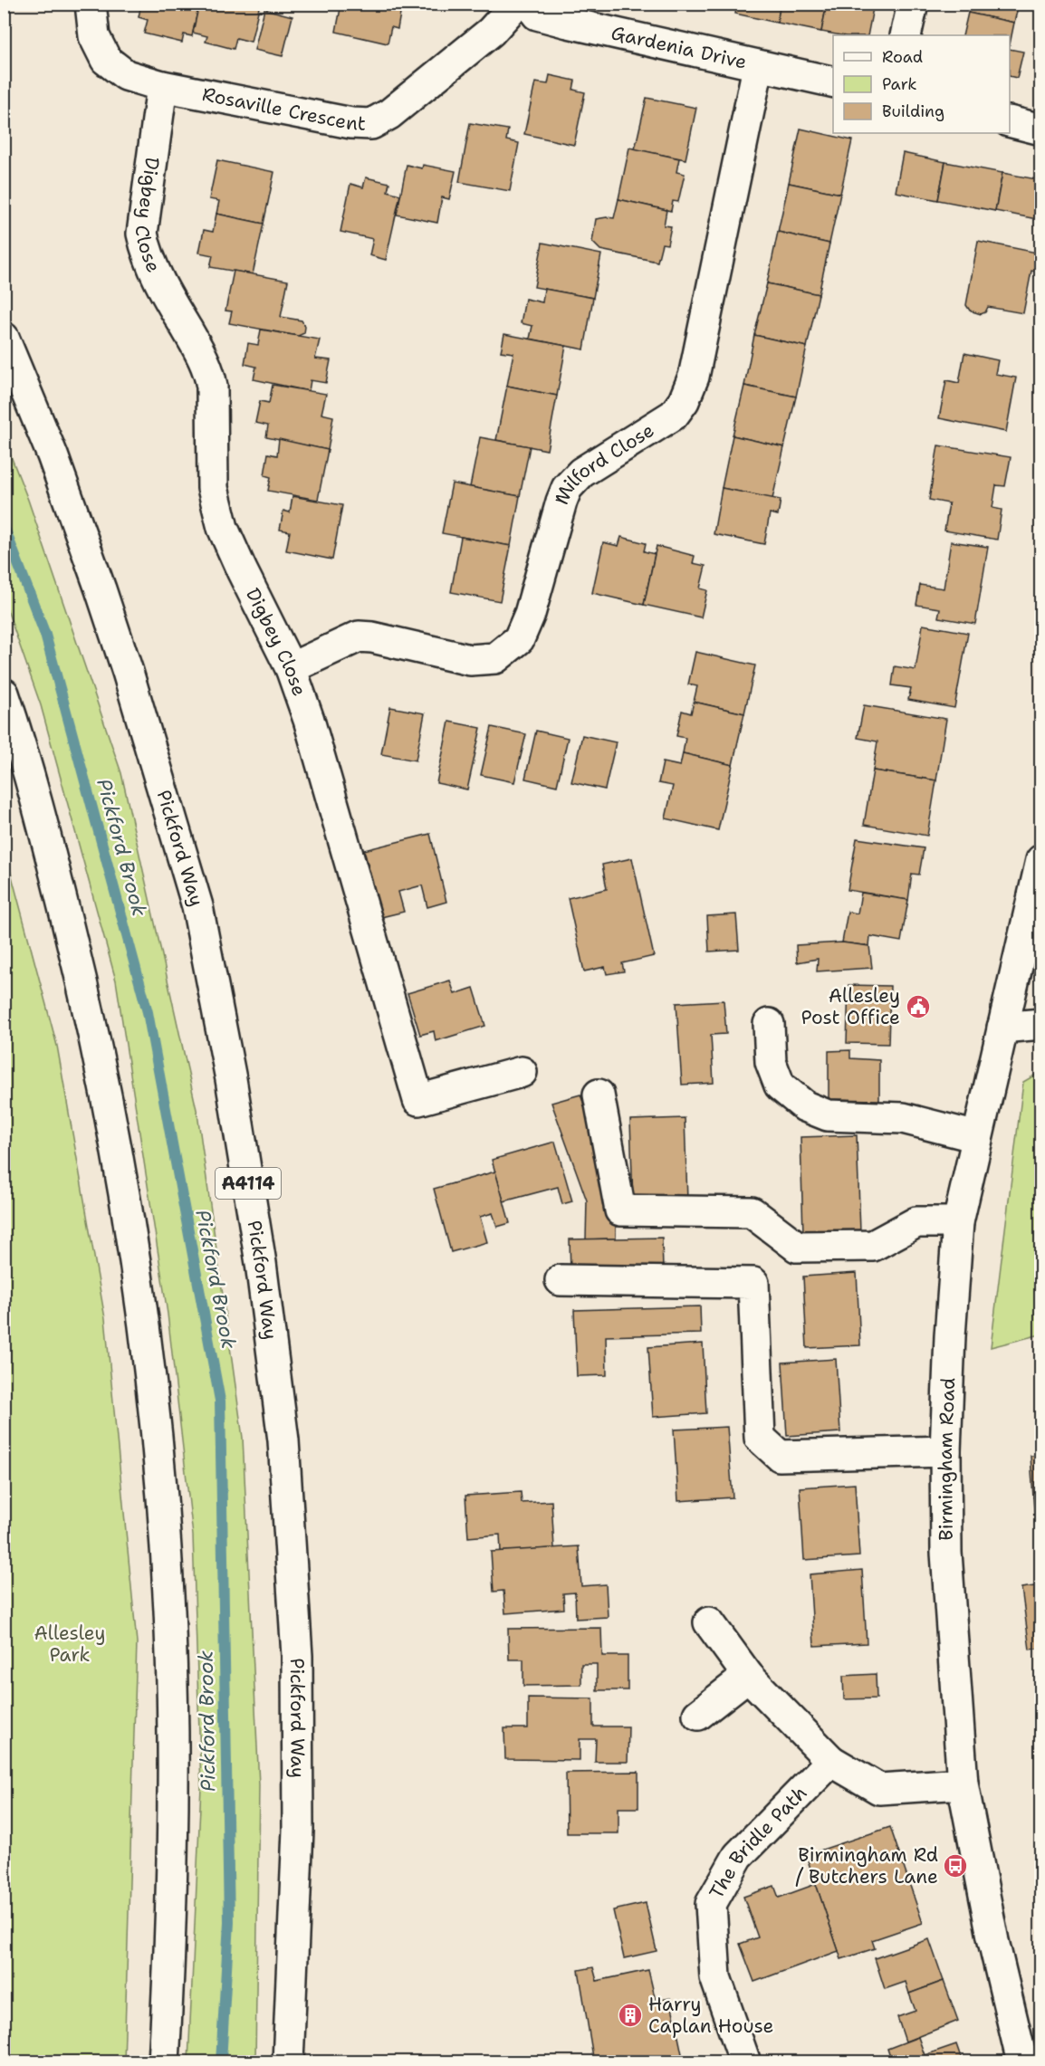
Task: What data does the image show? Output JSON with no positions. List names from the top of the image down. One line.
{"streets":{"main road":["Gardenia Drive","Rosaville Crescent","Digbey Close","Milford Close","Pickford Way","A4114","Birmingham Road","The Bridle Path"]},"crossings":[["Gardenia Drive","Milford Close"],["Rosaville Crescent","Digbey Close"],["Digbey Close","Milford Close"]],"water":["Pickford Brook"],"parks":["Allesley Park"],"places":{"public building":["Allesley Post Office"],"bus stop":["Birmingham Rd / Butchers Lane"],"building":["Harry Caplan House"]},"legend":["Road","Park","Building"]}
